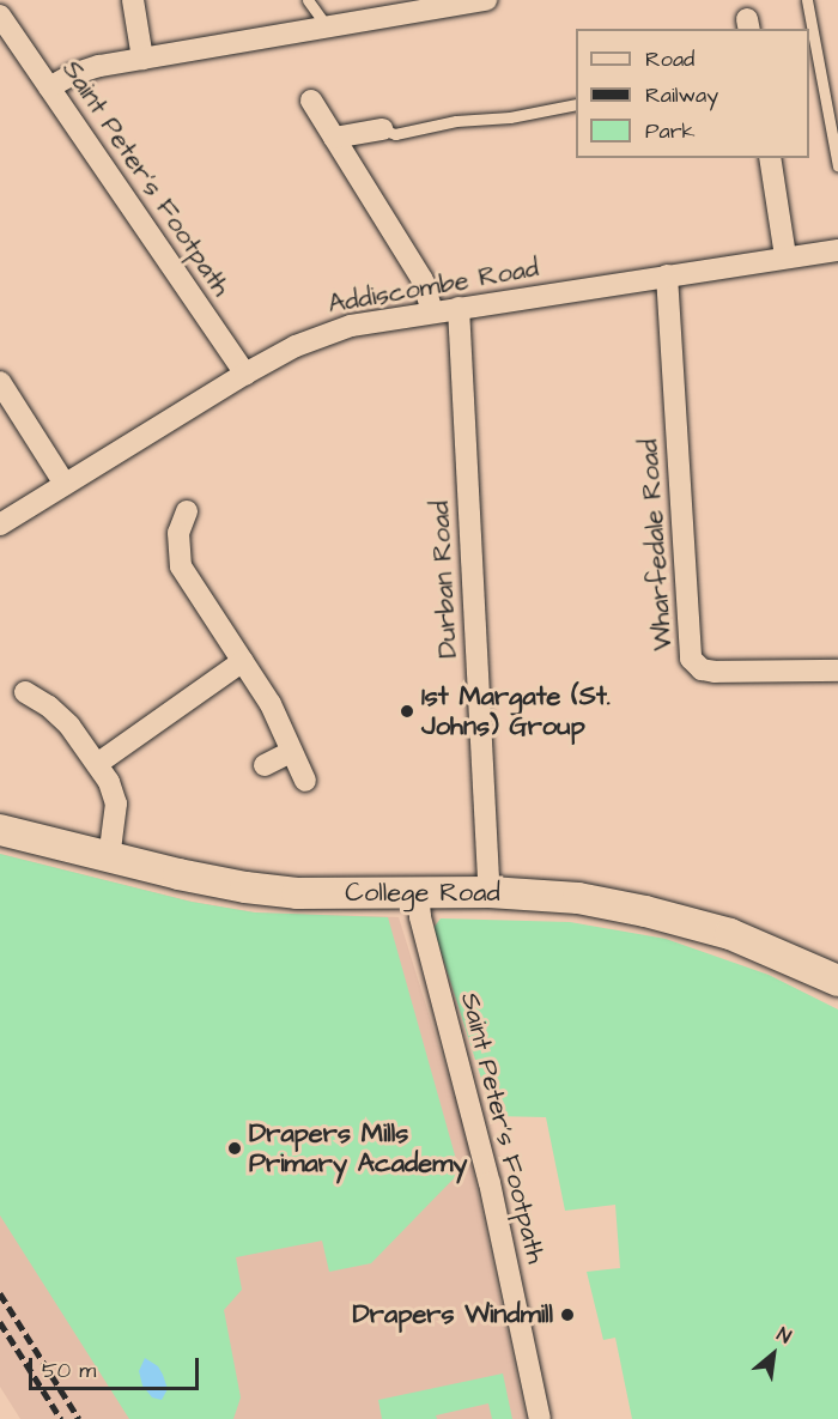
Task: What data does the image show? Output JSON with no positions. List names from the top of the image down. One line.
{"streets":{"main road":["College Road"],"street":["Saint Peter's Footpath","Addiscombe Road","Wharfedale Road","Durban Road"]},"crossings":[["Saint Peter's Footpath","Addiscombe Road"],["Saint Peter's Footpath","College Road"],["Addiscombe Road","Wharfedale Road"],["Addiscombe Road","Durban Road"],["Durban Road","College Road"]],"places":["1st Margate (St. Johns) Group","Drapers Mills Primary Academy","Drapers Windmill"],"legend":["Road","Railway","Park"],"scale_bar":"50 m","north":"top right"}
